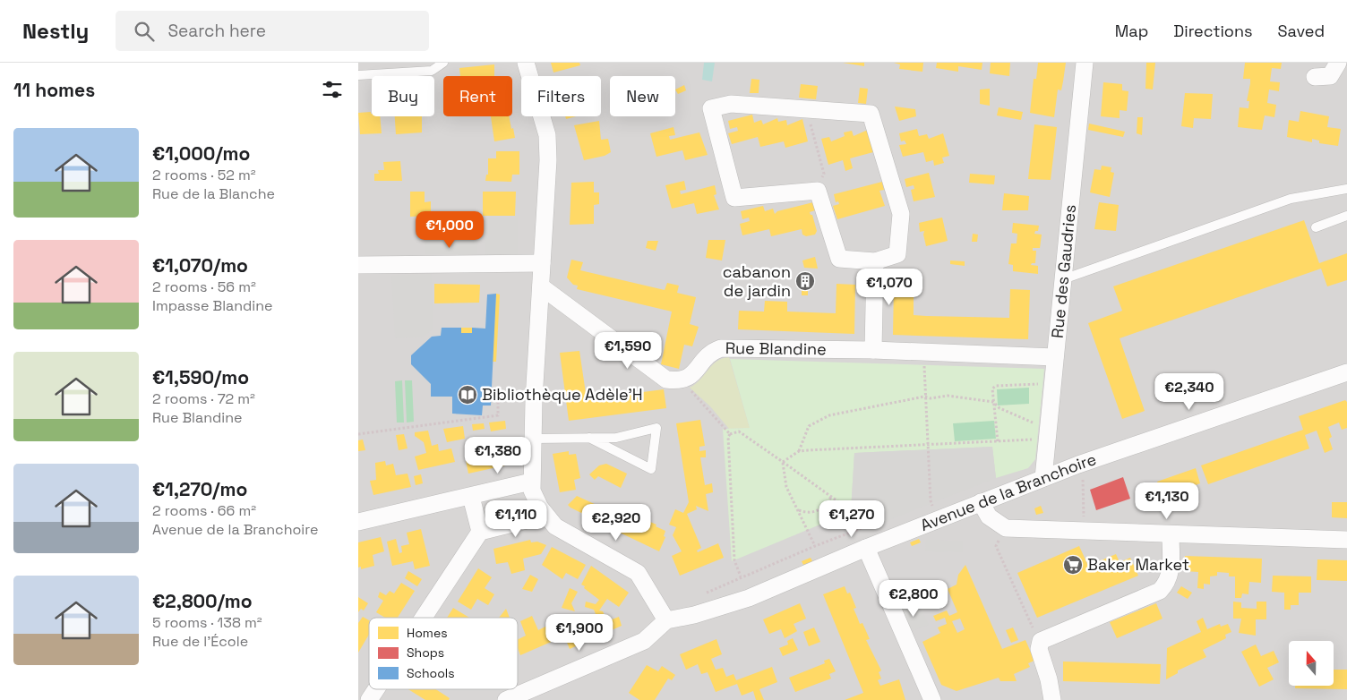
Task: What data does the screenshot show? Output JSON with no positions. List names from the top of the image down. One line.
{"streets":{"street":["Rue des Gaudries","Rue Blandine","Avenue de la Branchoire"]},"crossings":[["Rue des Gaudries","Rue Blandine"],["Rue des Gaudries","Avenue de la Branchoire"]],"places":{"building":["cabanon de jardin"],"library":["Bibliothèque Adèle'H"],"supermarket":["Baker Market"]},"legend":["Homes","Shops","Schools"],"north":"top","page":{"header":"Nestly","search":"Search here","nav":["Map","Directions","Saved"],"heading":"11 homes","chip":["Buy","Rent","Filters","New"],"list":[{"name":"€1,000/mo","note":"2 rooms · 52 m² · Rue de la Blanche"},{"name":"€1,070/mo","note":"2 rooms · 56 m² · Impasse Blandine"},{"name":"€1,590/mo","note":"2 rooms · 72 m² · Rue Blandine"},{"name":"€1,270/mo","note":"2 rooms · 66 m² · Avenue de la Branchoire"},{"name":"€2,800/mo","note":"5 rooms · 138 m² · Rue de l'École"}],"price":["€1,000","€1,070","€1,590","€2,340","€1,380","€1,130","€1,110","€1,270","€2,920","€2,800","€1,900"]}}
